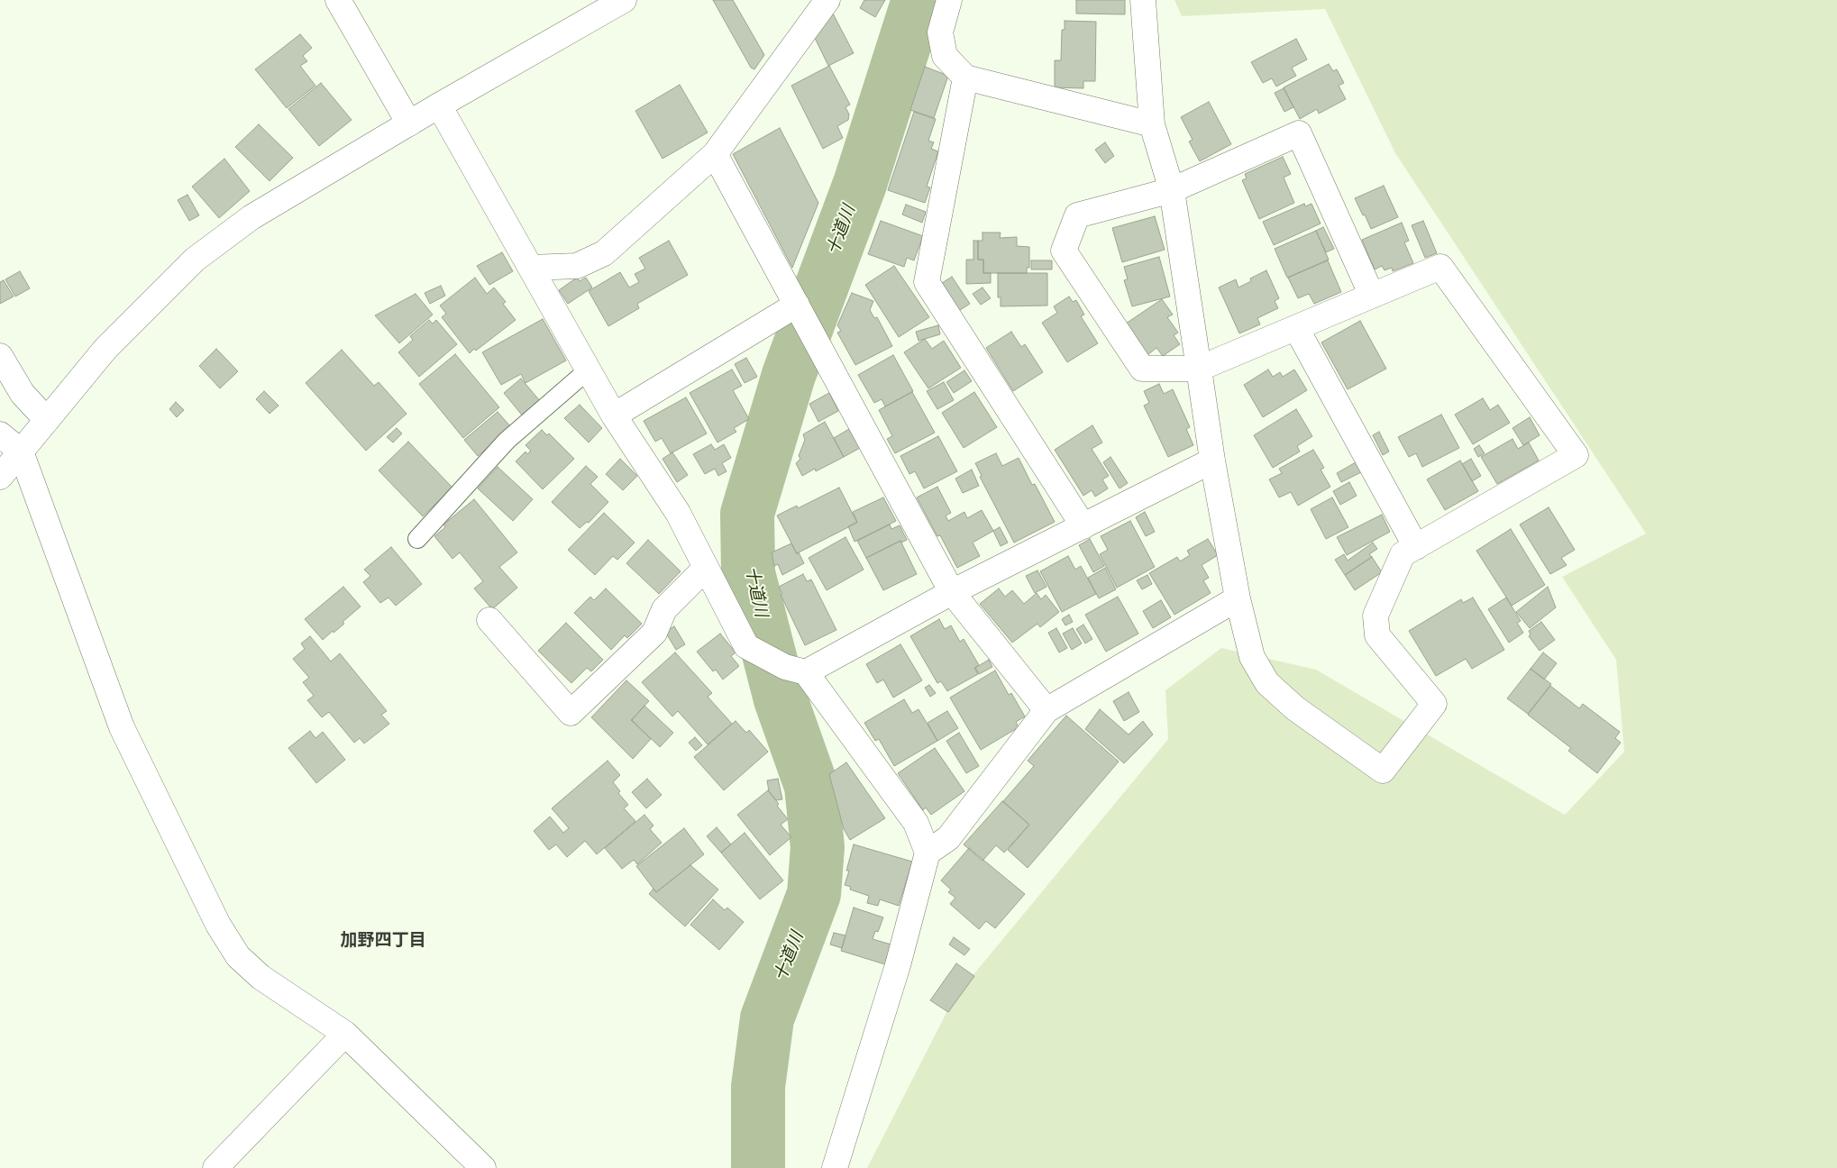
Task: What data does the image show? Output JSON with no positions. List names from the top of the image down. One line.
{"districts":["加野四丁目"],"water":["十道川"]}
